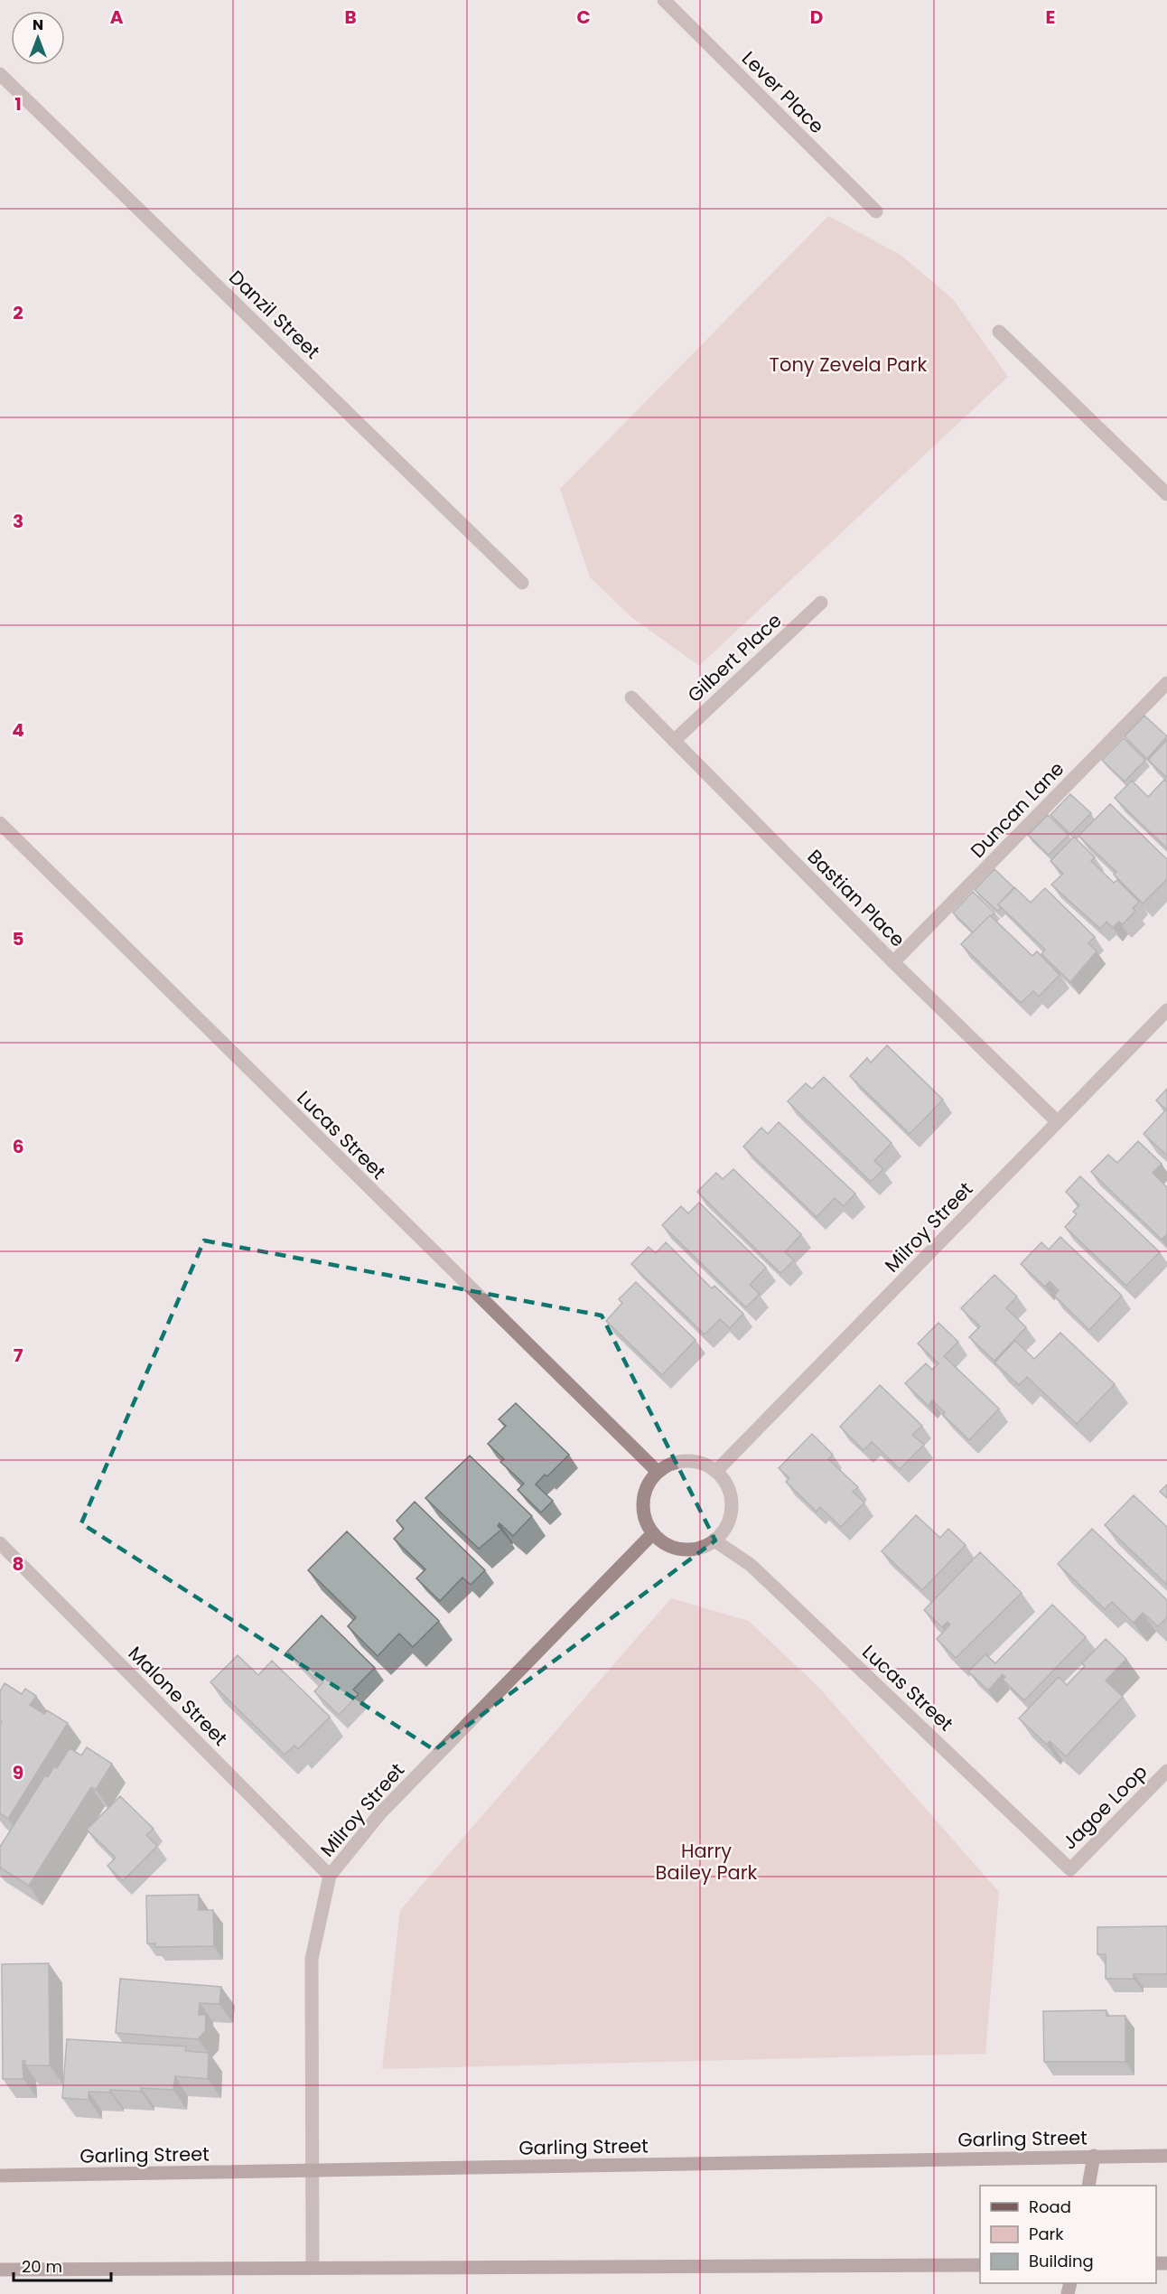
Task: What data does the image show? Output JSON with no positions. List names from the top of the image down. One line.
{"streets":{"street":["Lever Place","Danzil Street","Gilbert Place","Duncan Lane","Bastian Place","Lucas Street","Milroy Street","Malone Street","Jagoe Loop","Garling Street"]},"crossings":[["Gilbert Place","Bastian Place"],["Duncan Lane","Bastian Place"],["Bastian Place","Milroy Street"],["Lucas Street","Milroy Street"],["Lucas Street","Jagoe Loop"],["Milroy Street","Malone Street"],["Milroy Street","Garling Street"]],"parks":["Tony Zevela Park","Harry Bailey Park"],"legend":["Road","Park","Building"],"scale_bar":"20 m","north":"top","grid":{"columns":["A","B","C","D","E"],"rows":["1","2","3","4","5","6","7","8","9"]}}
